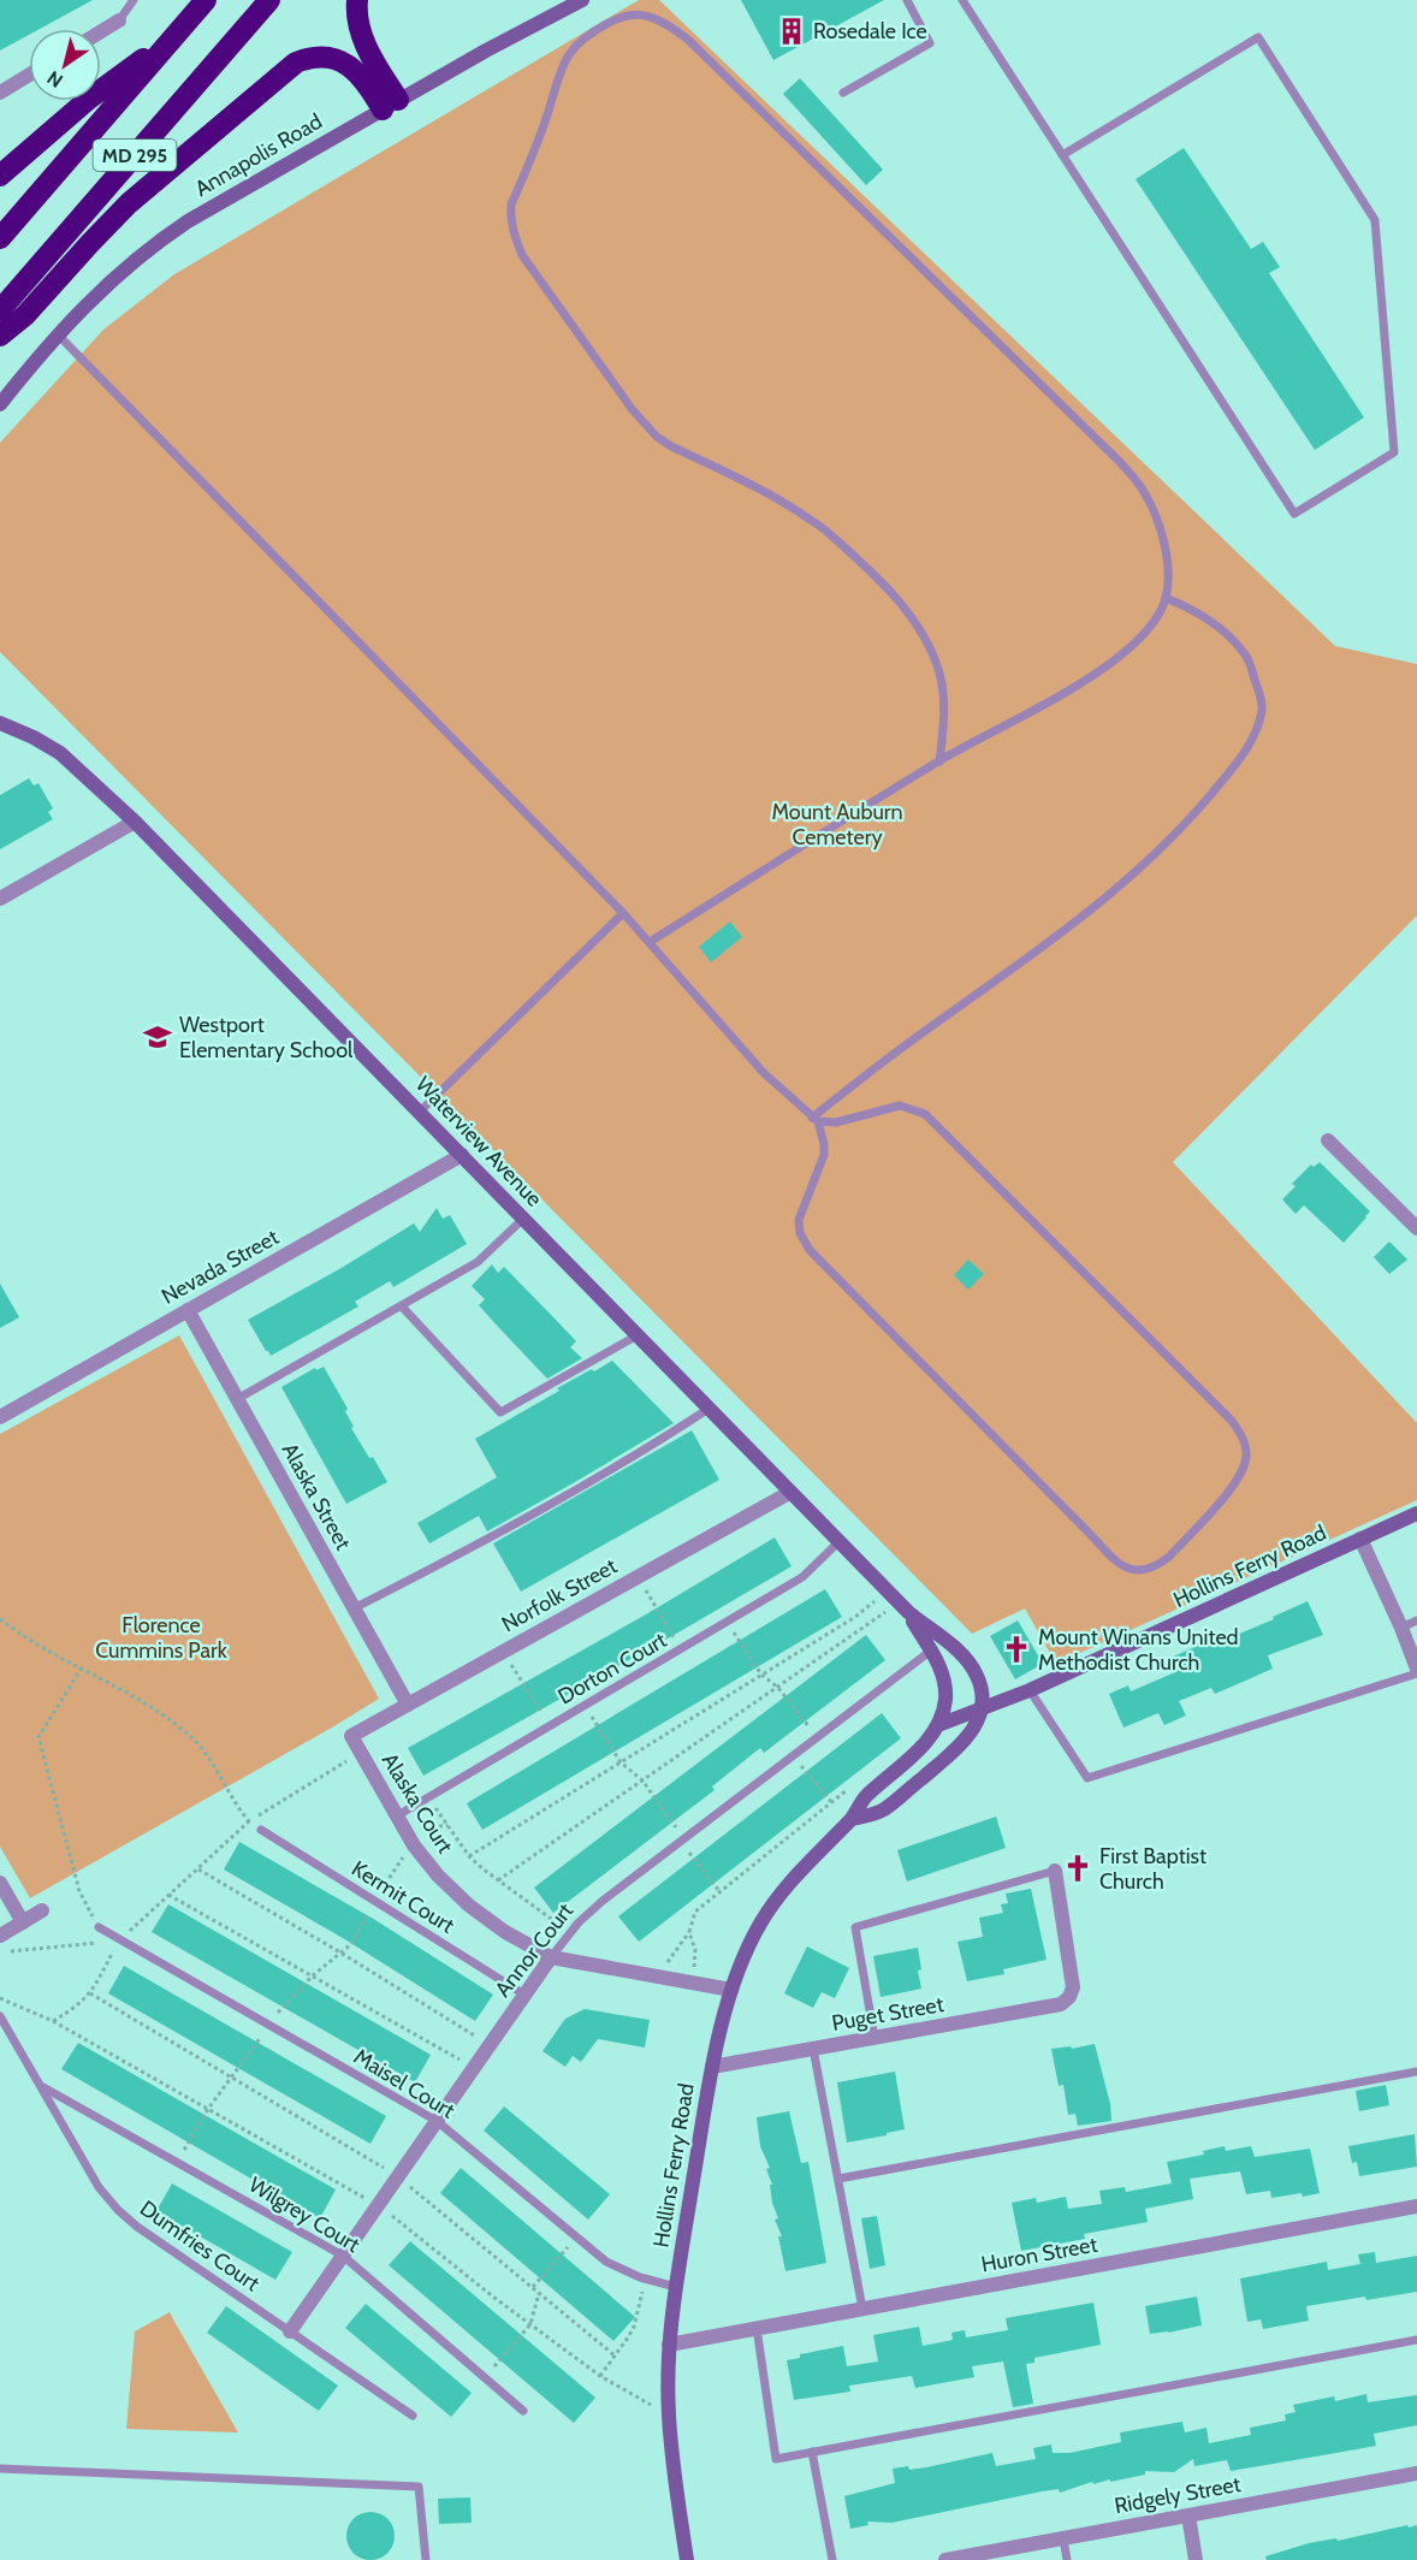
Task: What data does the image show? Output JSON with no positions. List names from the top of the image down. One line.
{"streets":{"highway":["MD 295"],"street":["Annapolis Road","Waterview Avenue","Nevada Street","Alaska Street","Hollins Ferry Road","Norfolk Street","Alaska Court","Annor Court","Puget Street","Huron Street","Ridgely Street"],"lane":["Dorton Court","Kermit Court","Maisel Court","Wilgrey Court","Dumfries Court"]},"crossings":[["Waterview Avenue","Nevada Street"],["Waterview Avenue","Hollins Ferry Road"],["Waterview Avenue","Norfolk Street"],["Waterview Avenue","Dorton Court"],["Waterview Avenue","Annor Court"],["Nevada Street","Alaska Street"],["Alaska Street","Norfolk Street"],["Hollins Ferry Road","Alaska Court"],["Hollins Ferry Road","Puget Street"],["Hollins Ferry Road","Maisel Court"],["Hollins Ferry Road","Huron Street"],["Norfolk Street","Alaska Court"],["Dorton Court","Alaska Court"],["Alaska Court","Annor Court"],["Kermit Court","Annor Court"],["Annor Court","Maisel Court"],["Annor Court","Wilgrey Court"],["Annor Court","Dumfries Court"],["Wilgrey Court","Dumfries Court"]],"parks":["Mount Auburn Cemetery","Florence Cummins Park"],"places":{"building":["Rosedale Ice"],"school or university":["Westport Elementary School"],"church":["Mount Winans United Methodist Church","First Baptist Church"]},"north":"bottom left"}
